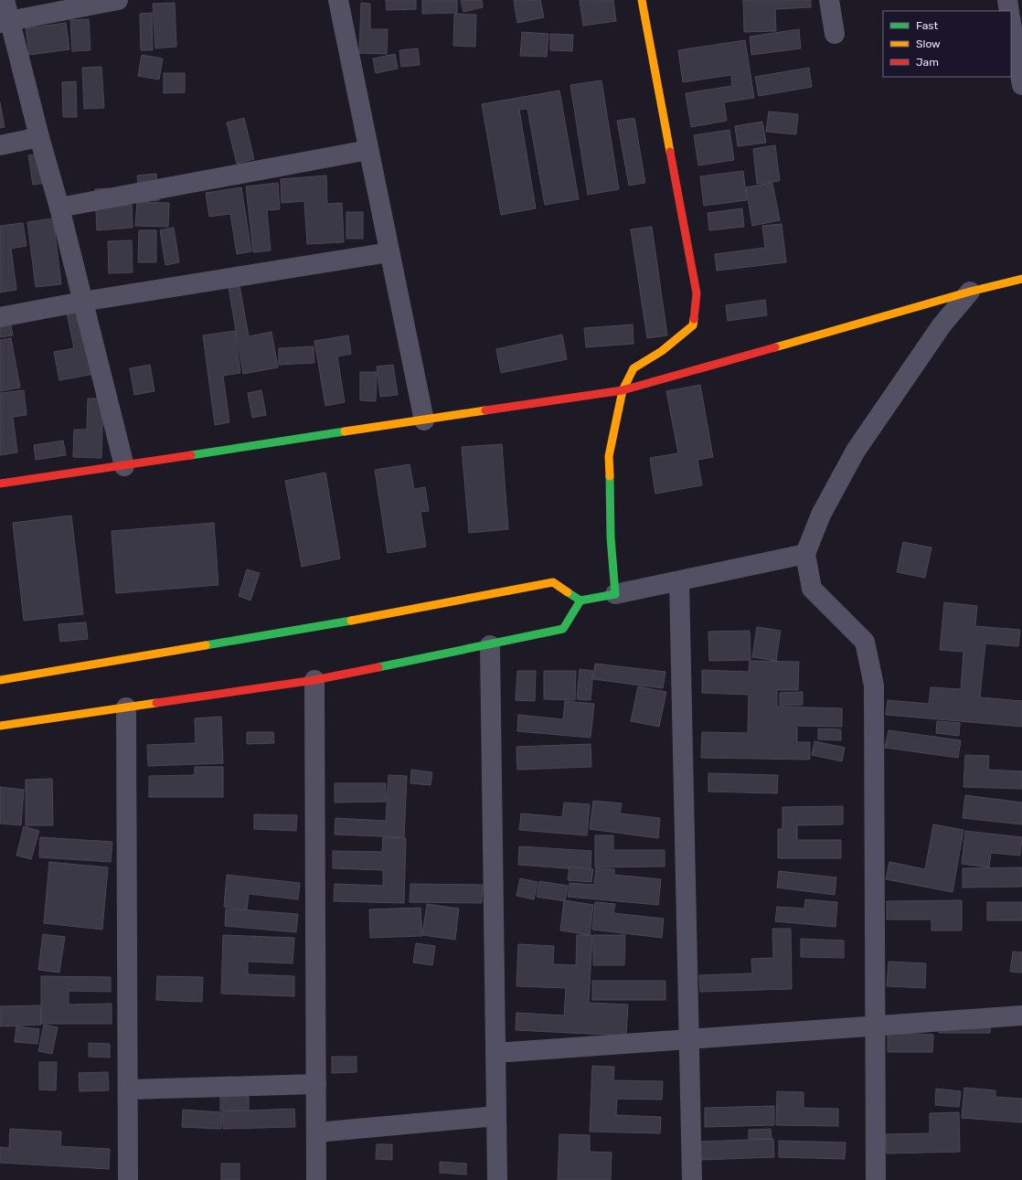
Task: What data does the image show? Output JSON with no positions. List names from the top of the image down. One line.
{"legend":["Fast","Slow","Jam"]}
